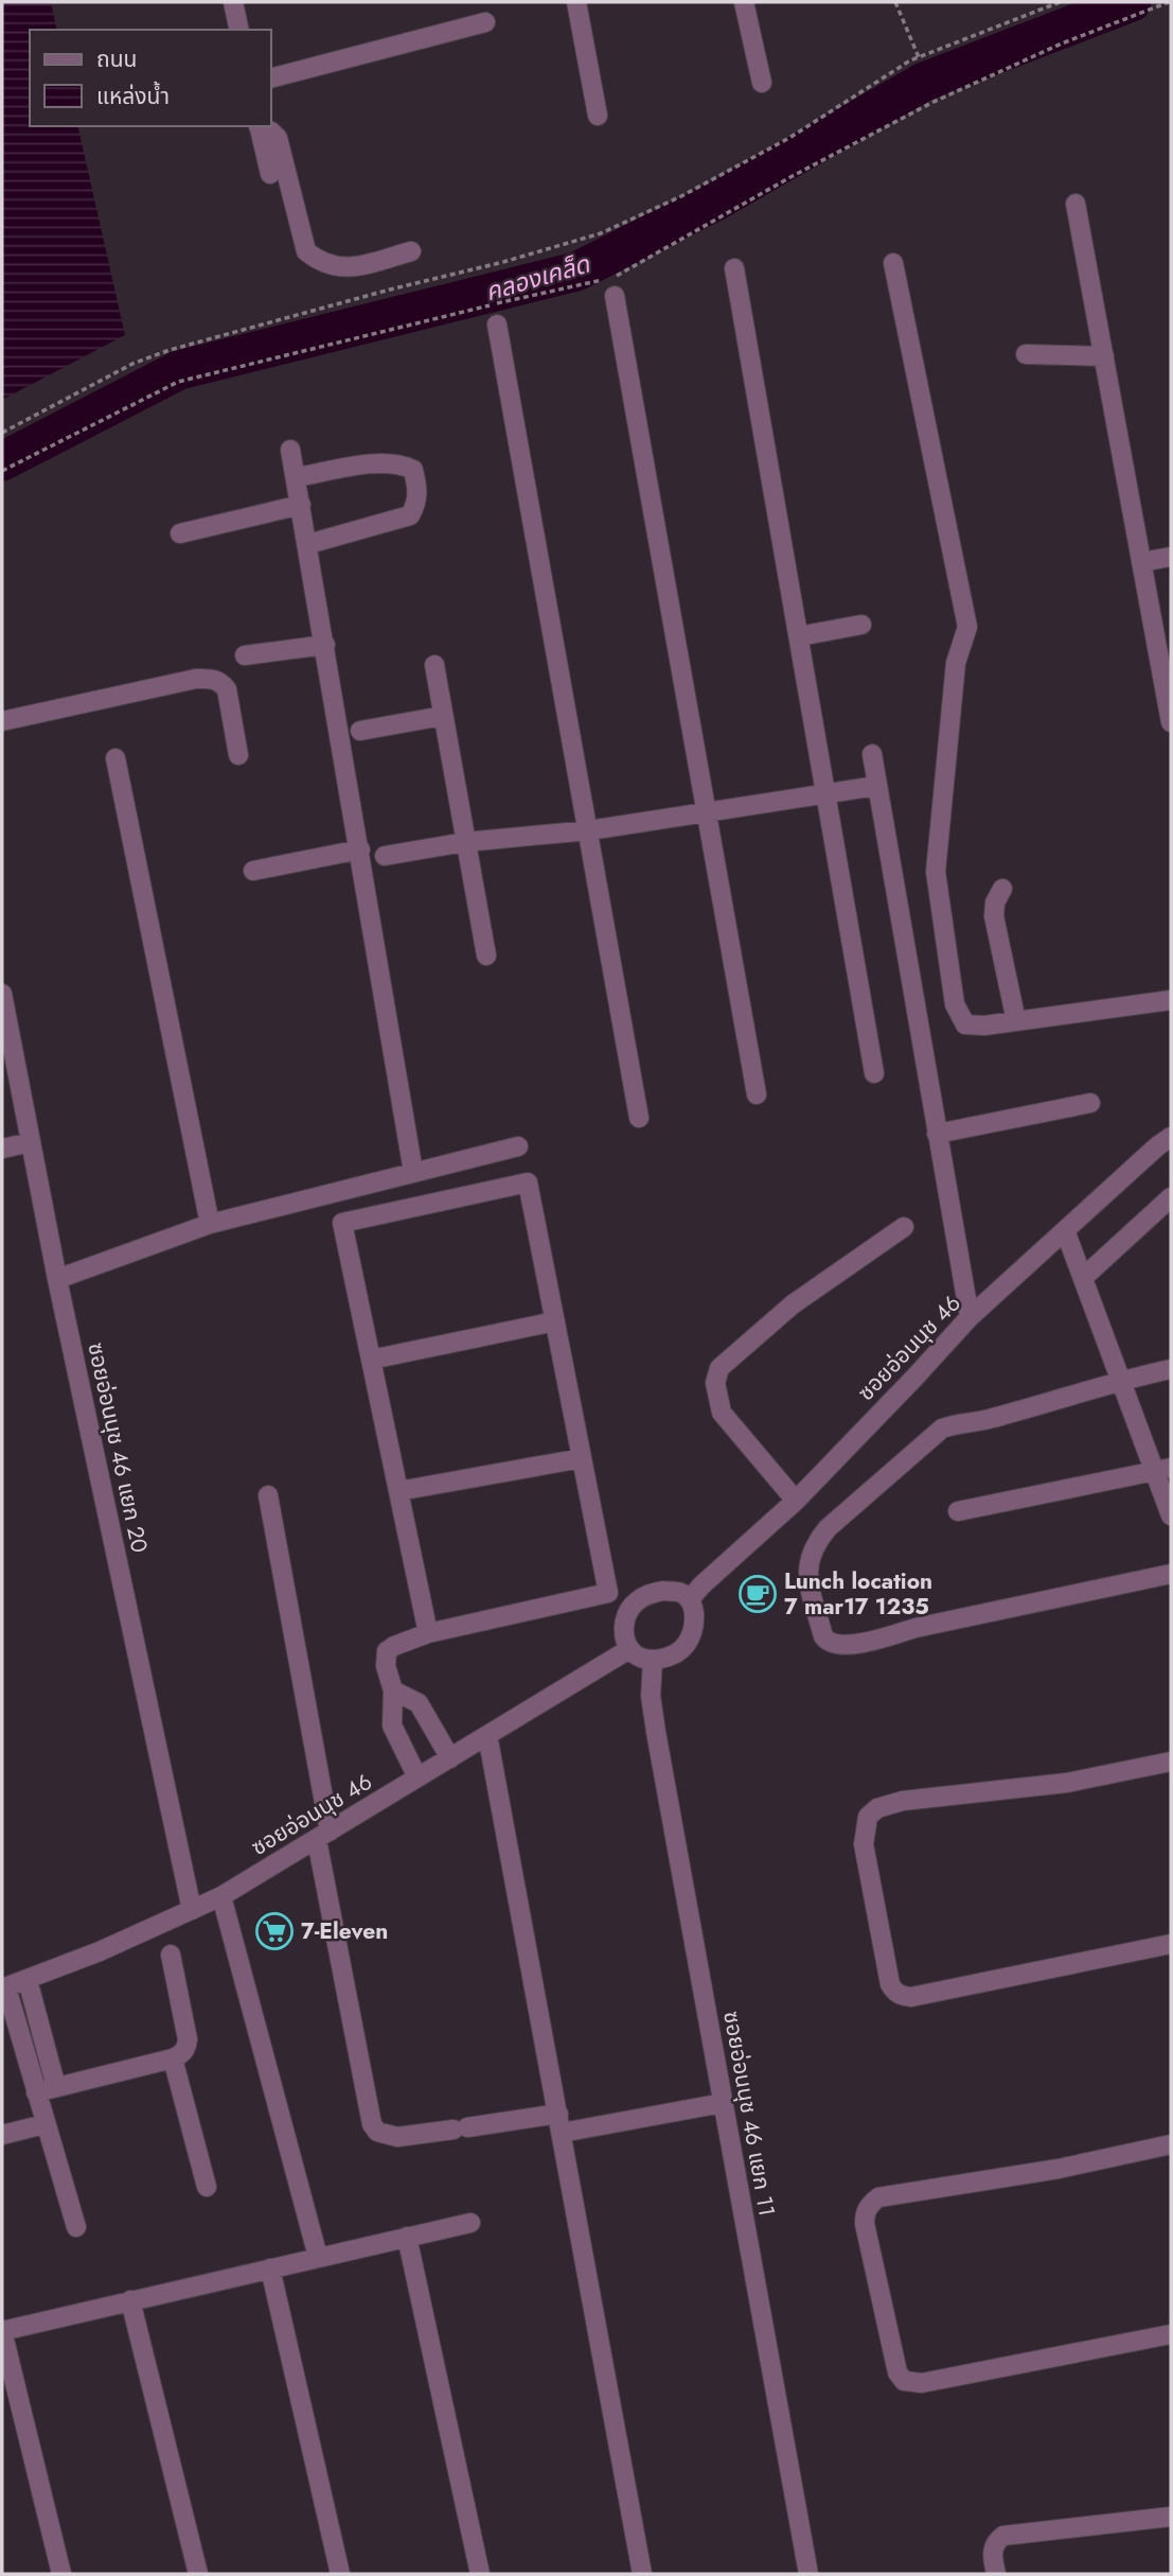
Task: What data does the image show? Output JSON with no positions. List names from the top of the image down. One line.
{"streets":{"street":["ซอยอ่อนนุช 46","ซอยอ่อนนุช 46 แยก 20","ซอยอ่อนนุช 46 แยก 11"]},"crossings":[["ซอยอ่อนนุช 46","ซอยอ่อนนุช 46 แยก 20"],["ซอยอ่อนนุช 46","ซอยอ่อนนุช 46 แยก 11"]],"water":["คลองเคล็ด"],"places":{"cafe":["Lunch location 7 mar17 1235"],"supermarket":["7-Eleven"]},"legend":["ถนน","แหล่งน้ำ"]}
